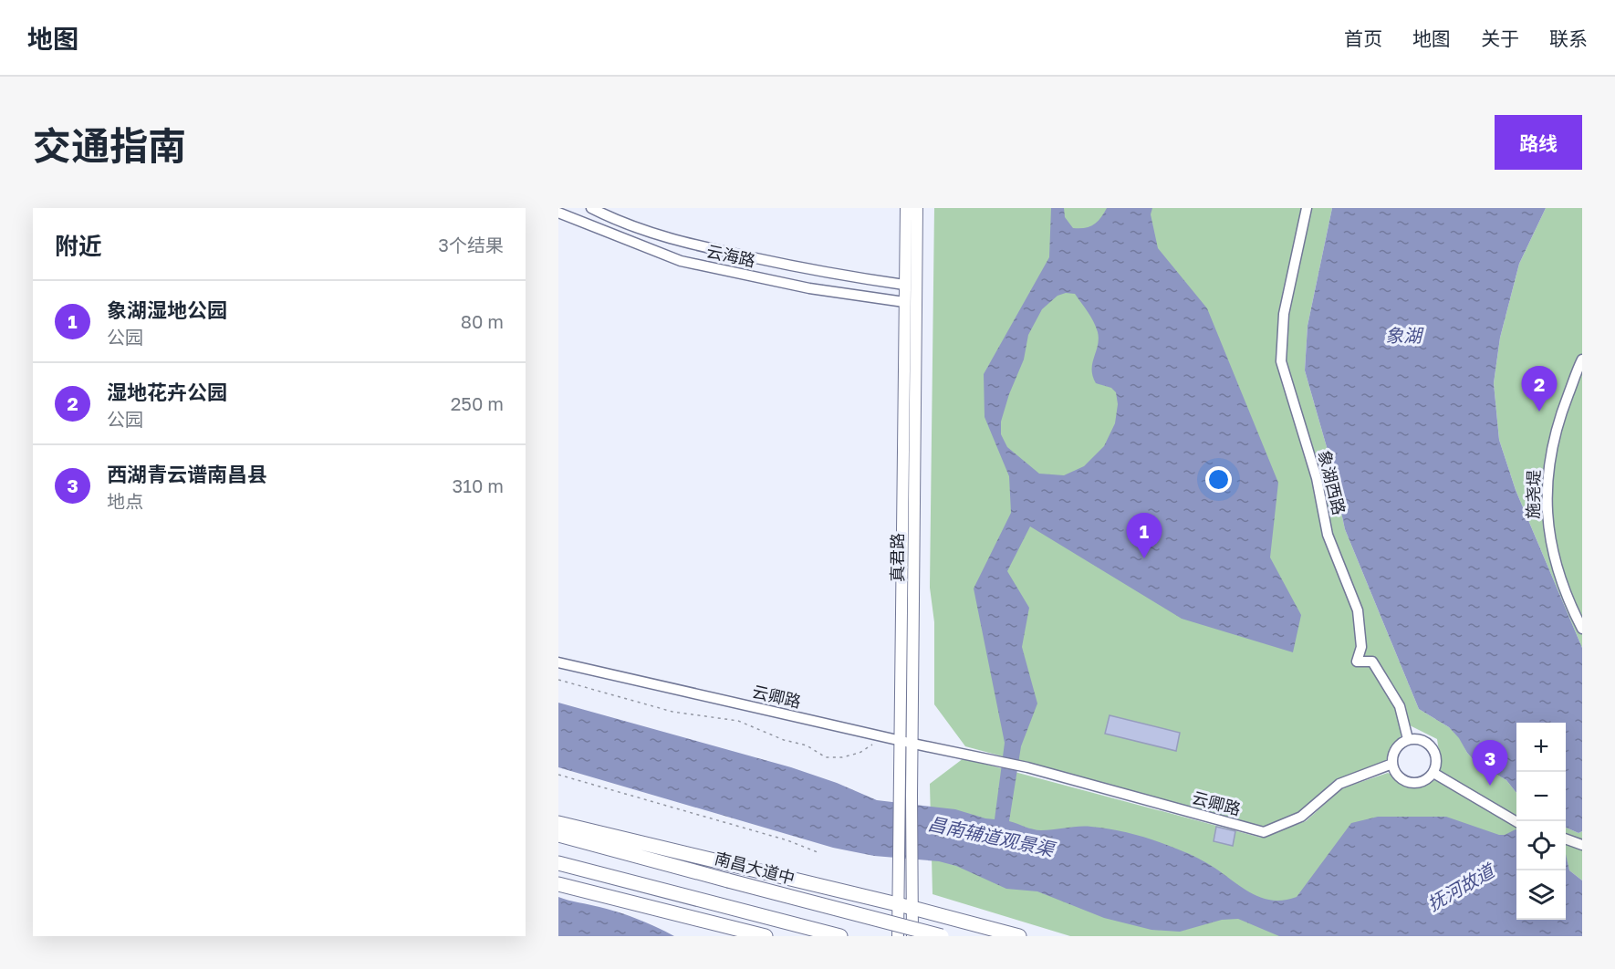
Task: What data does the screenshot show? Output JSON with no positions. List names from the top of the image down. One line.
{"streets":{"highway":["南昌大道中"],"main road":["真君路"],"street":["云海路","象湖西路","施尧堤","云卿路"]},"crossings":[["云海路","真君路"],["象湖西路","云卿路"],["真君路","云卿路"]],"water":["象湖","昌南辅道观景渠","抚河故道"],"page":{"header":"地图","nav":["首页","地图","关于","联系"],"title":"交通指南","buttons":"路线","heading":["附近","3个结果"],"list":[{"mark":"1","name":"象湖湿地公园","note":"公园","value":"80 m"},{"mark":"2","name":"湿地花卉公园","note":"公园","value":"250 m"},{"mark":"3","name":"西湖青云谱南昌县","note":"地点","value":"310 m"}],"pins":["2","1","3"],"map_buttons":["+","−"]}}
